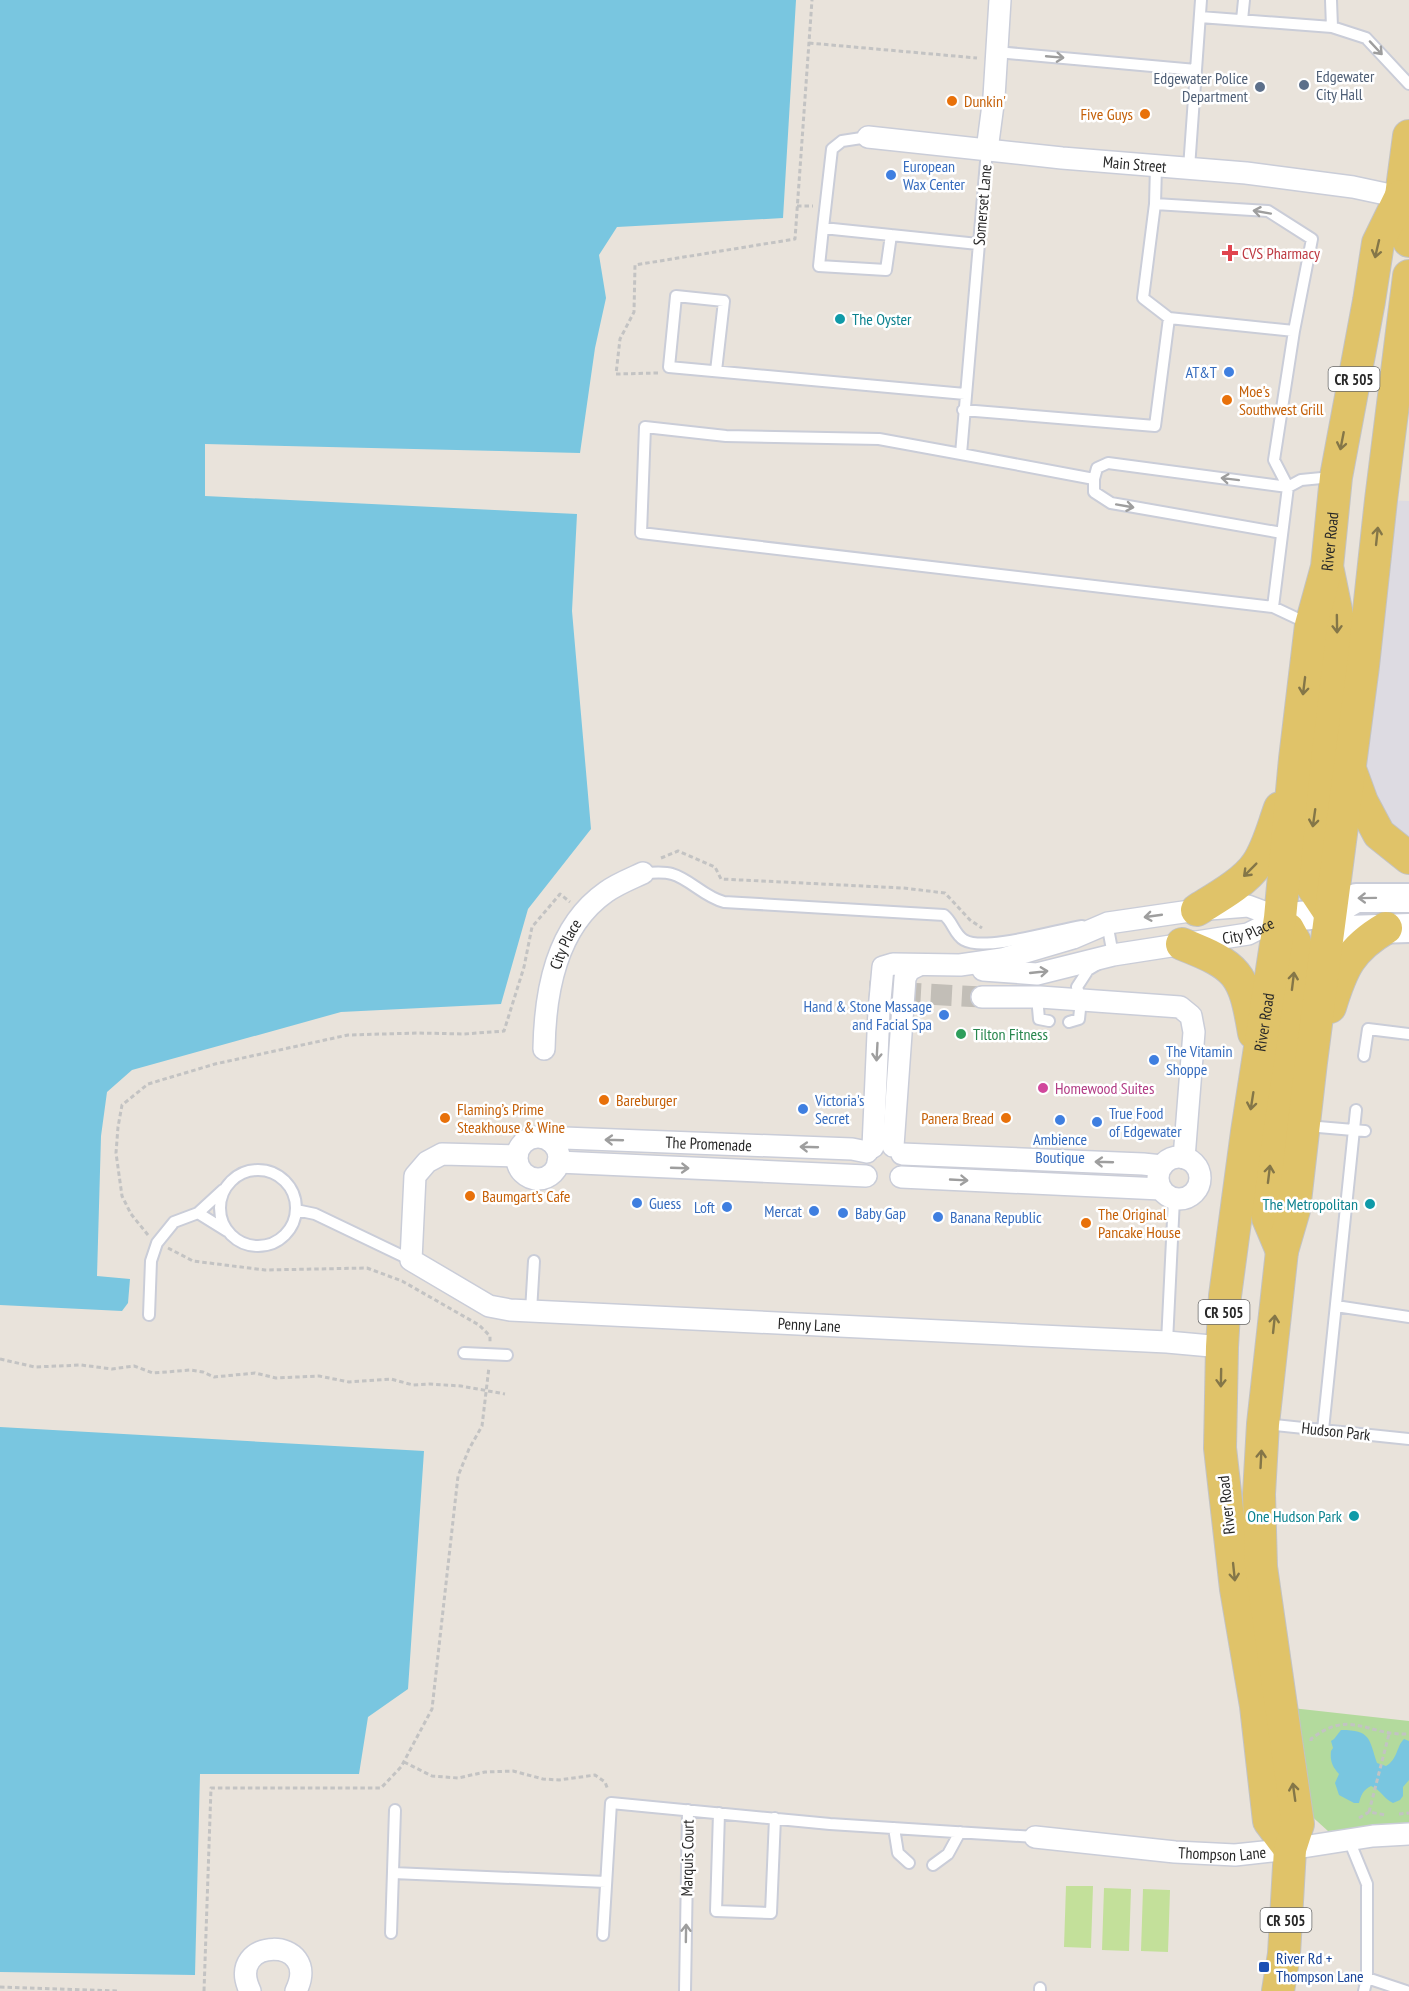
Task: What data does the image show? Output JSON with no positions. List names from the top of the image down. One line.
{"streets":{"main road":["CR 505","River Road"],"street":["Main Street","Somerset Lane","City Place","The Promenade","Penny Lane","Thompson Lane"],"lane":["Hudson Park","Marquis Court"]},"crossings":[["Main Street","Somerset Lane"],["Main Street","River Road"],["River Road","City Place"],["River Road","Penny Lane"],["River Road","Hudson Park"],["River Road","Thompson Lane"],["City Place","The Promenade"]],"places":{"other":["Edgewater City Hall","Edgewater Police Department","Dunkin'","Five Guys","European Wax Center","The Oyster","AT&T","Moe's Southwest Grill","Hand & Stone Massage and Facial Spa","Tilton Fitness","The Vitamin Shoppe","Homewood Suites","Bareburger","Victoria's Secret","Flaming’s Prime Steakhouse & Wine","Panera Bread","Ambience Boutique","True Food of Edgewater","Baumgart’s Cafe","Guess","The Metropolitan","Loft","Mercat","Baby Gap","Banana Republic","The Original Pancake House","One Hudson Park"],"health":["CVS Pharmacy"],"transit":["River Rd + Thompson Lane"]}}
